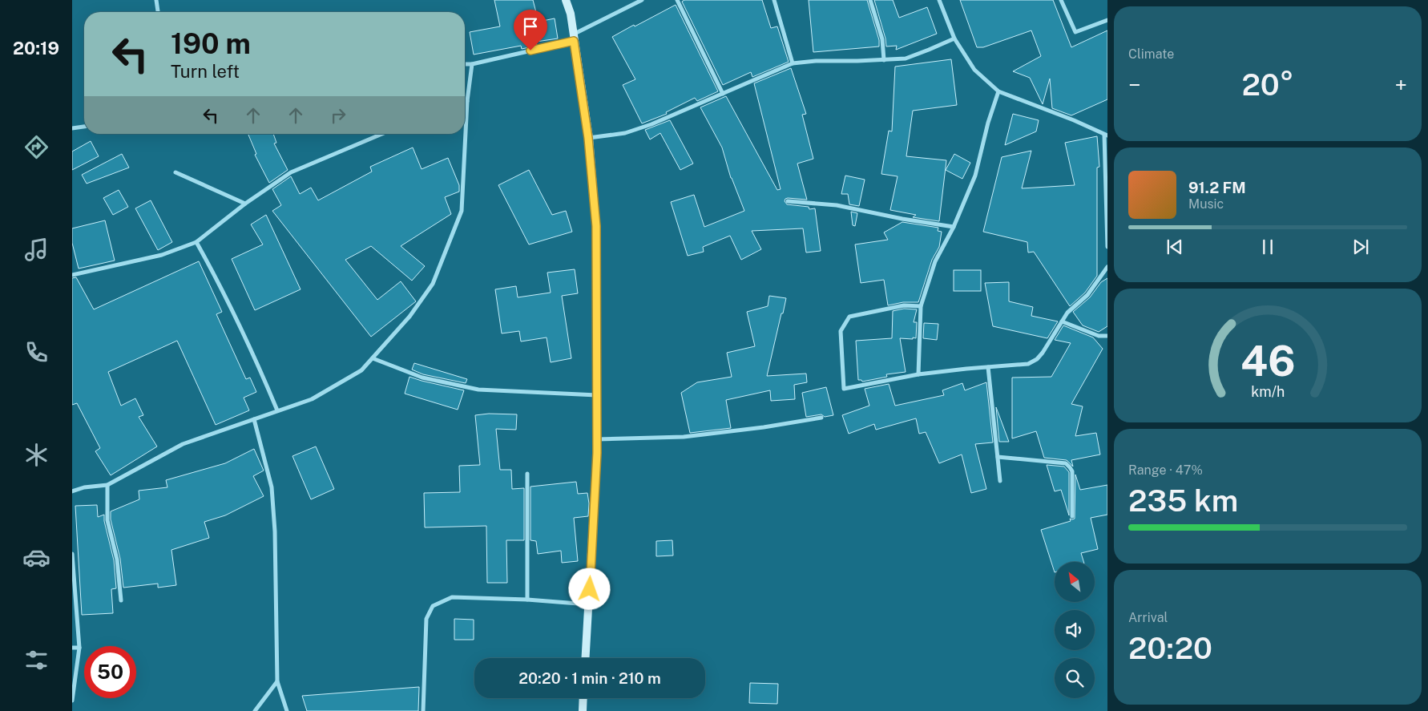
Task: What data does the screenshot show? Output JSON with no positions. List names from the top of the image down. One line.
{"north":"top left","page":{"tabs":"20:19","tile":["Climate",["Range · 47%","235 km"],["Arrival","20:20"]],"turn":["190 m","Turn left"],"heat":["−","20°","+"],"song":["91.2 FM","Music"],"limit":"50","trip":"20:20 · 1 min · 210 m","gauge":["46","km/h"]}}
